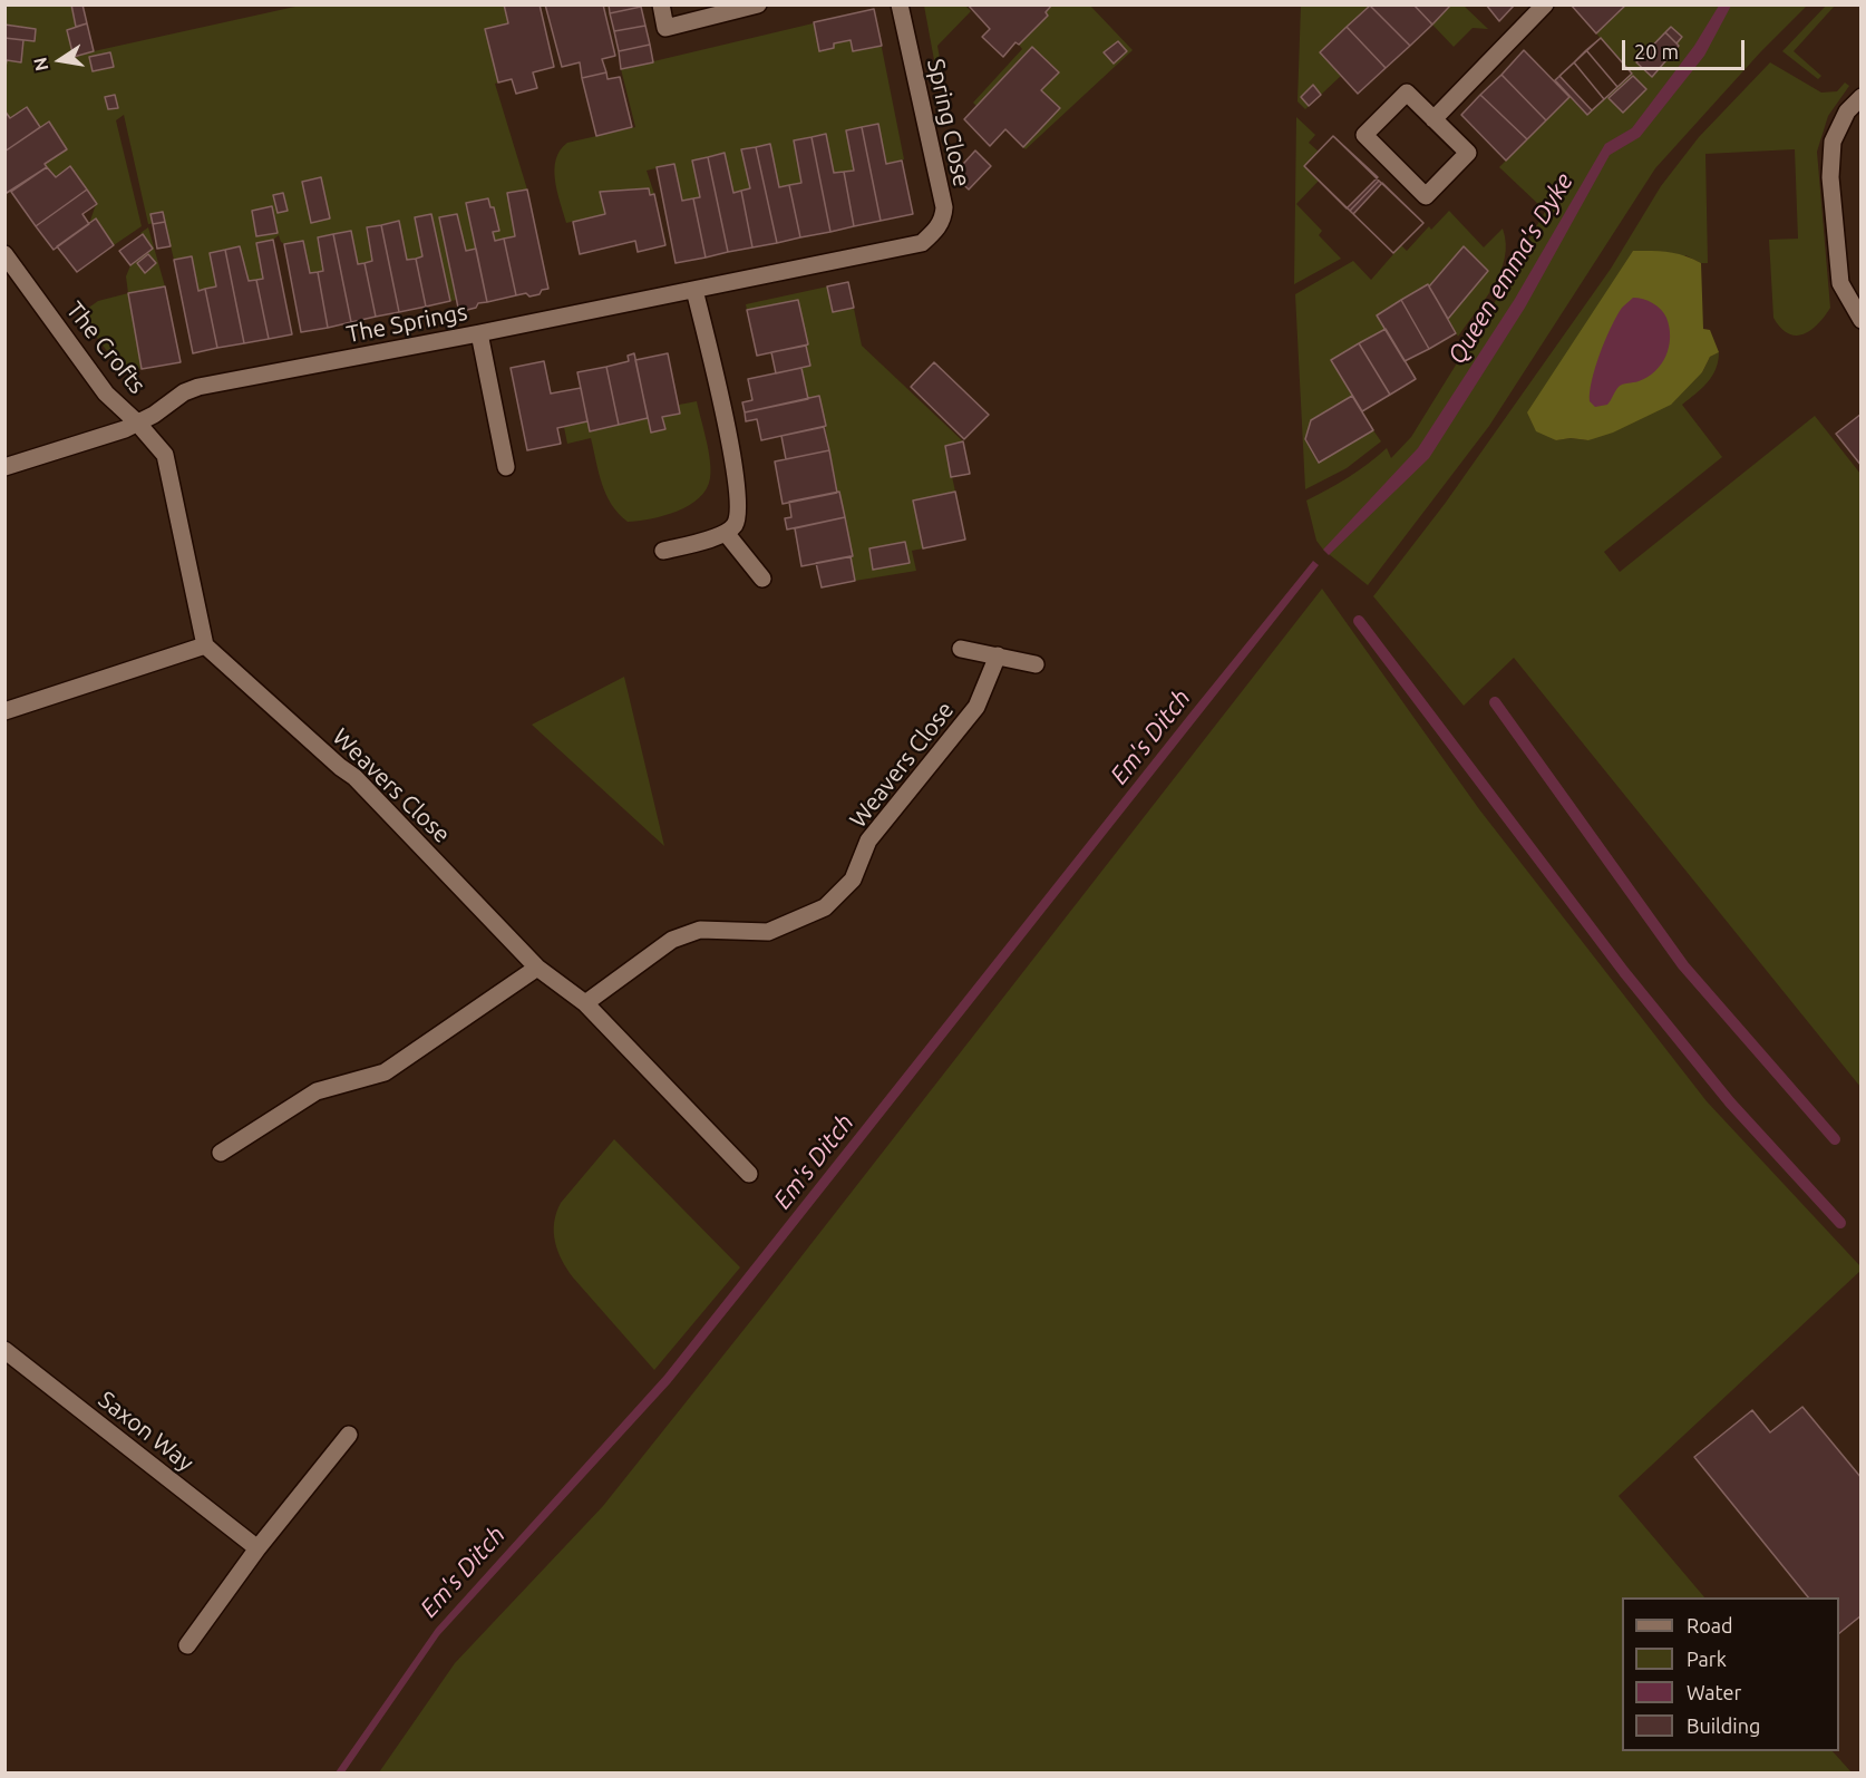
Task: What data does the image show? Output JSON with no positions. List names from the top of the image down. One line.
{"streets":{"street":["Spring Close","The Springs","The Crofts","Weavers Close","Saxon Way"]},"crossings":[["Spring Close","The Springs"],["The Springs","The Crofts"]],"water":["Queen emma's Dyke","Em's Ditch"],"legend":["Road","Park","Water","Building"],"scale_bar":"20 m","north":"left"}
